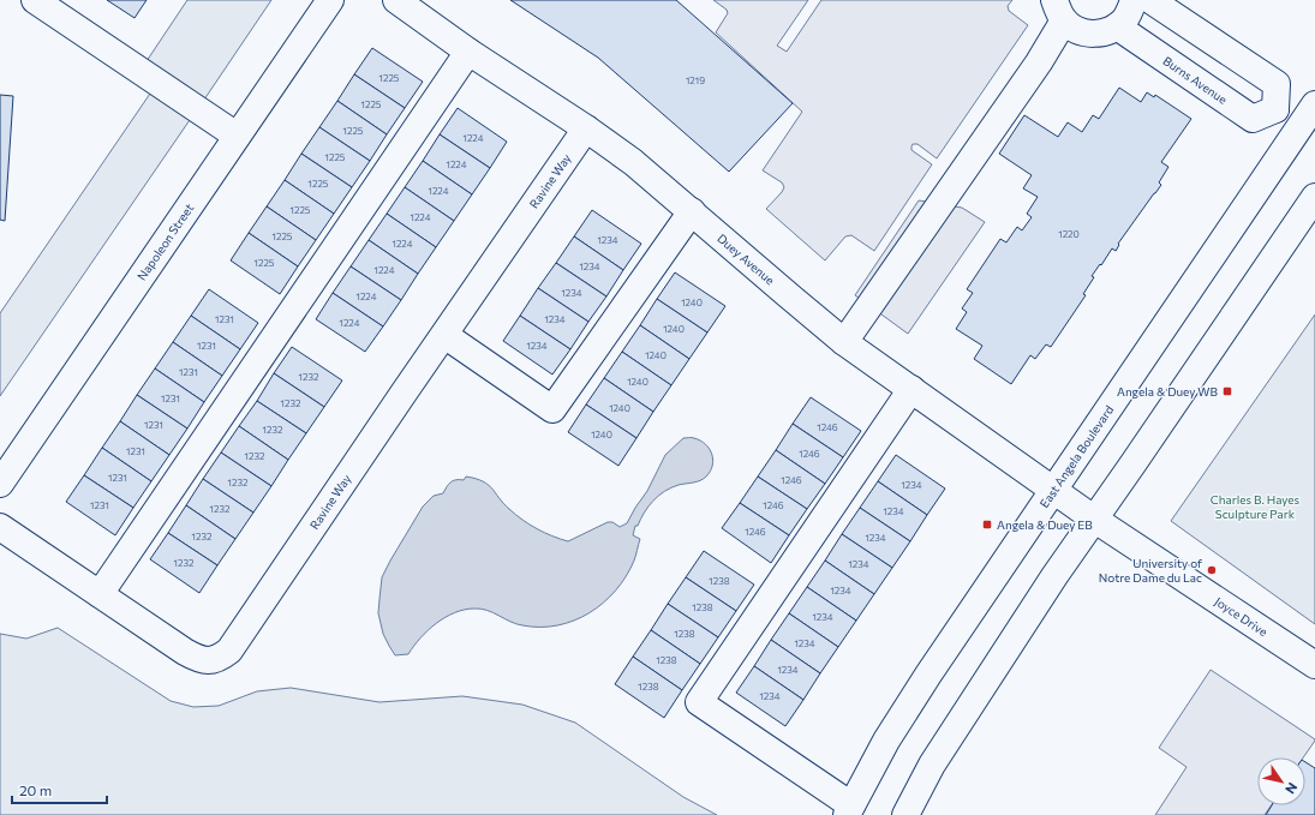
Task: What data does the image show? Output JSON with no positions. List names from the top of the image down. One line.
{"streets":{"street":["Burns Avenue","Ravine Way","Napoleon Street","Duey Avenue","East Angela Boulevard","Joyce Drive"]},"crossings":[["Ravine Way","Duey Avenue"],["Duey Avenue","East Angela Boulevard"],["Duey Avenue","Joyce Drive"]],"parks":["Charles B. Hayes Sculpture Park"],"places":{"transit":["Angela & Duey WB","Angela & Duey EB"],"other":["University of Notre Dame du Lac"]},"house_numbers":["1225","1219","1225","1225","1224","1225","1224","1225","1224","1225","1224","1220","1225","1234","1224","1225","1234","1224","1234","1224","1240","1231","1234","1224","1240","1231","1234","1240","1231","1232","1240","1231","1232","1240","1231","1246","1232","1240","1231","1246","1232","1231","1246","1232","1234","1231","1246","1232","1234","1246","1232","1234","1232","1234","1238","1234","1238","1234","1238","1234","1238","1234","1238","1234"],"scale_bar":"20 m","north":"bottom right"}
